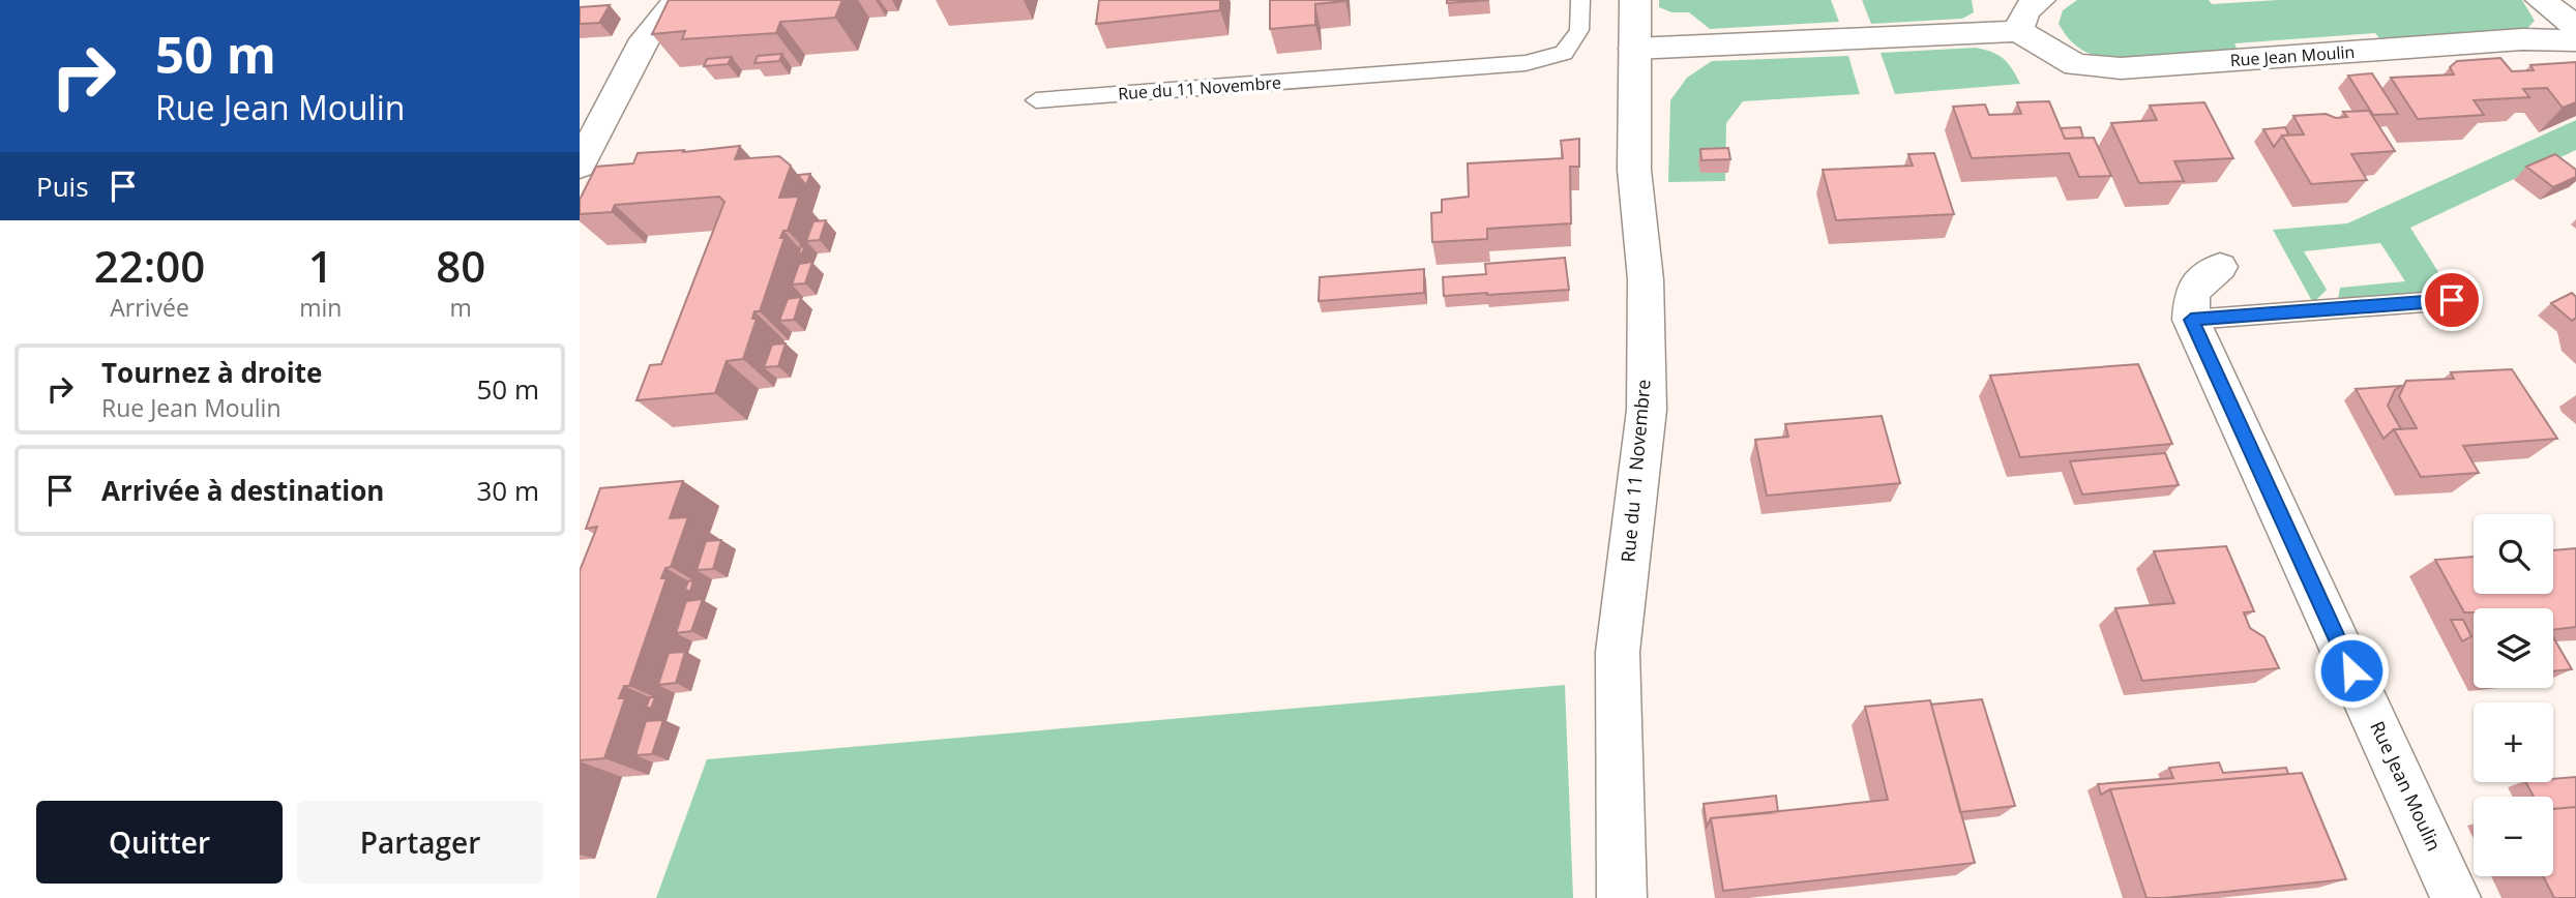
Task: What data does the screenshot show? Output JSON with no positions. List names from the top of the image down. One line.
{"streets":{"street":["Rue Jean Moulin","Rue du 11 Novembre"]},"page":{"turn":["50 m","Rue Jean Moulin"],"then":"Puis","eta":["22:00","Arrivée","1","min","80","m"],"list":[{"name":"Tournez à droite","note":"Rue Jean Moulin","value":"50 m"},{"name":"Arrivée à destination","value":"30 m"}],"map_buttons":["+","−"],"buttons":["Quitter","Partager"]}}
